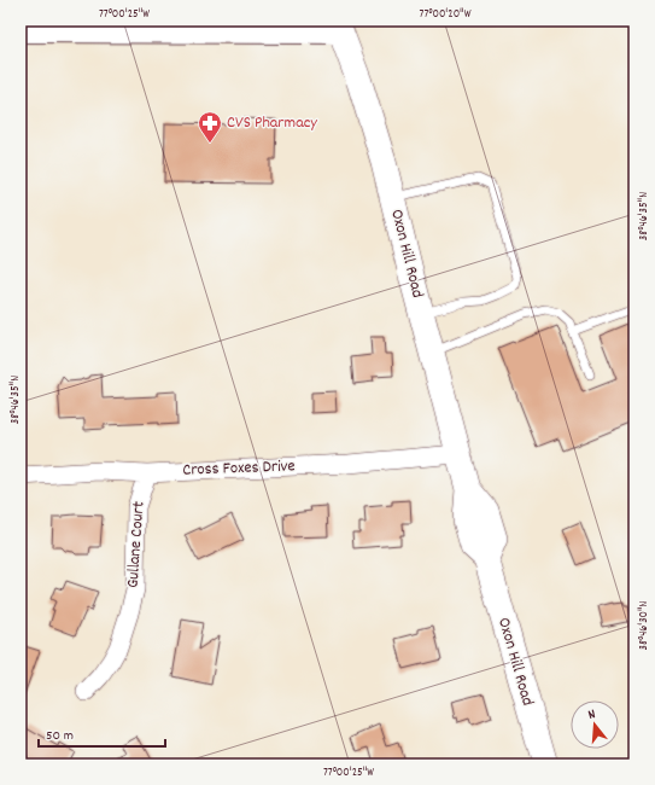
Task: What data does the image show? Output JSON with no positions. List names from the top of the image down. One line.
{"streets":{"main road":["Oxon Hill Road"],"street":["Cross Foxes Drive","Gullane Court"]},"crossings":[["Oxon Hill Road","Cross Foxes Drive"],["Cross Foxes Drive","Gullane Court"]],"places":{"pharmacy":["CVS Pharmacy"]},"scale_bar":"50 m","north":"top","coordinates":["77°00'25\"W","77°00'20\"W","38°46'35\"N","38°46'30\"N"]}
